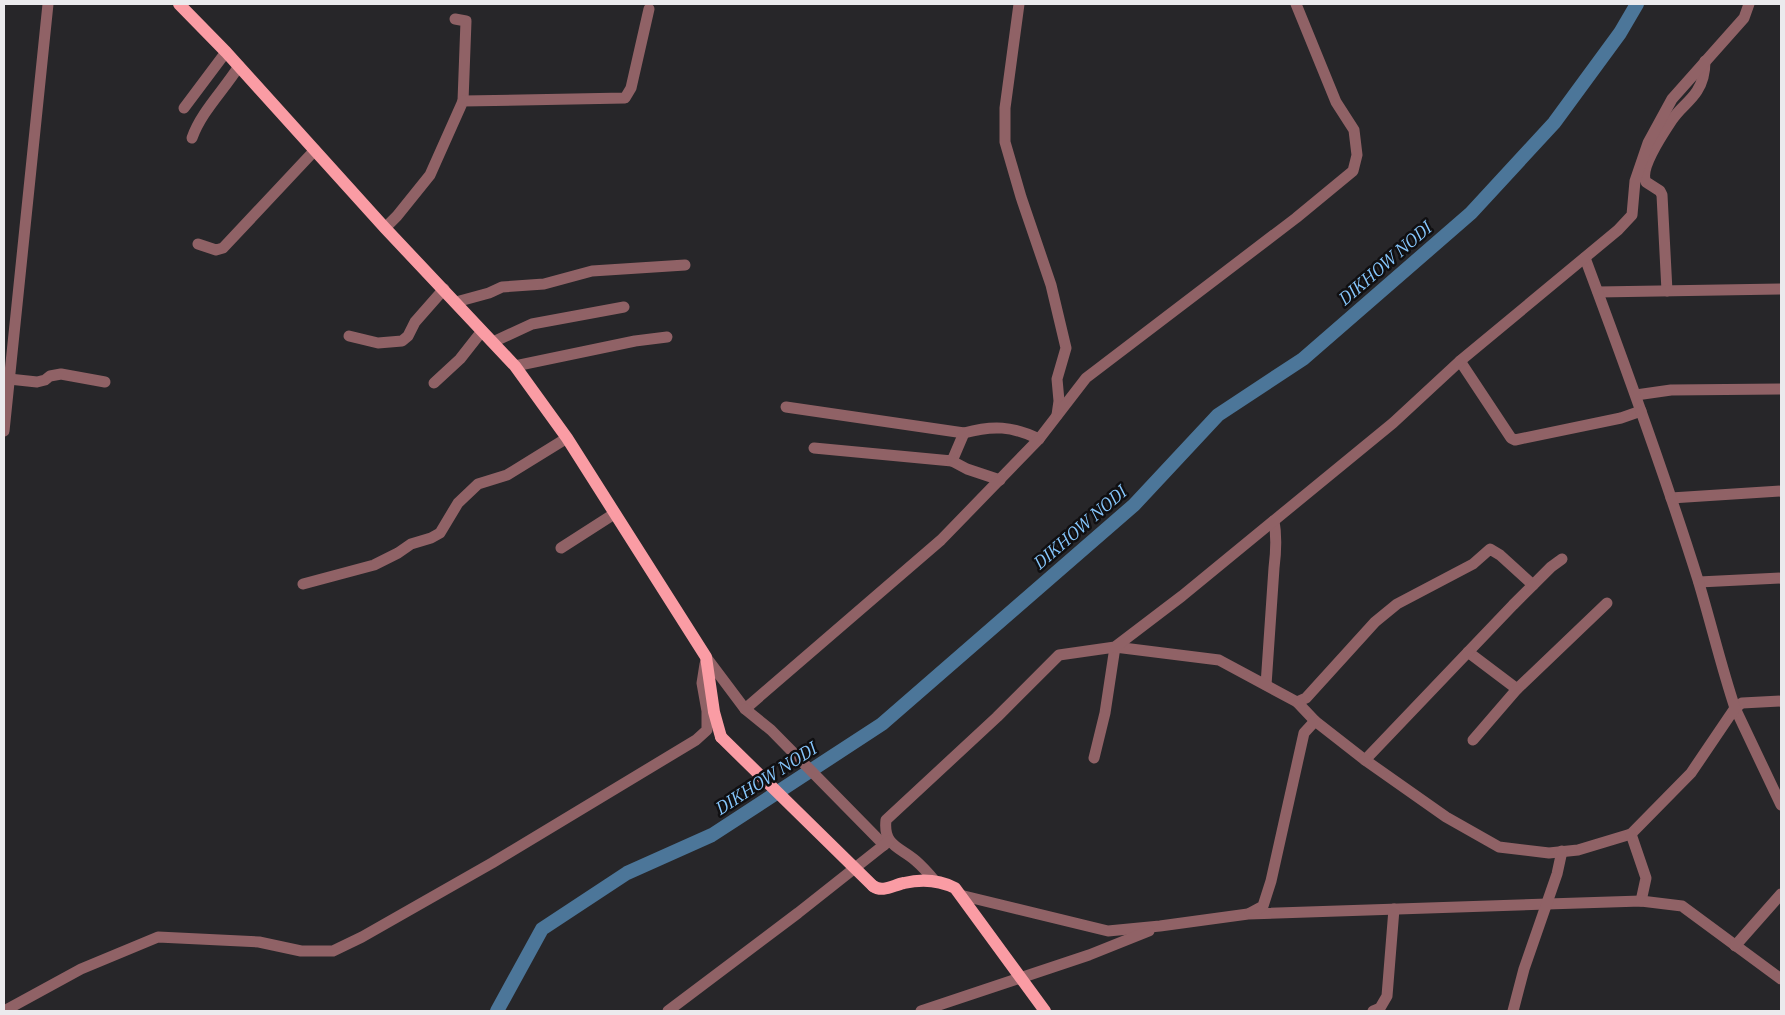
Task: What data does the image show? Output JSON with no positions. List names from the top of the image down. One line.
{"water":["DIKHOW NODI"]}
